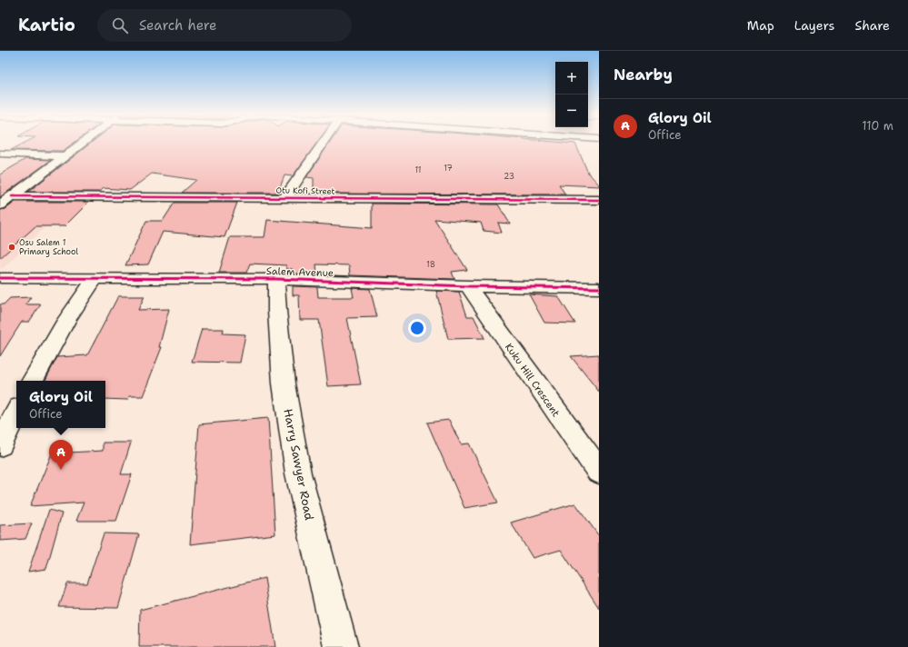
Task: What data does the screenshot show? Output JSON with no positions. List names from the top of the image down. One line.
{"streets":{"street":["Otu Kofi Street","Salem Avenue","Kuku Hill Crescent","Harry Sawyer Road"]},"crossings":[["Salem Avenue","Kuku Hill Crescent"],["Salem Avenue","Harry Sawyer Road"]],"places":["Osu Salem 1 Primary School"],"house_numbers":["17","11","23","18"],"page":{"header":"Kartio","search":"Search here","nav":["Map","Layers","Share"],"heading":"Nearby","map_buttons":["+","−"],"list":[{"mark":"A","name":"Glory Oil","note":"Office","value":"110 m"}],"popup":["Glory Oil","Office"],"pins":"A"}}
